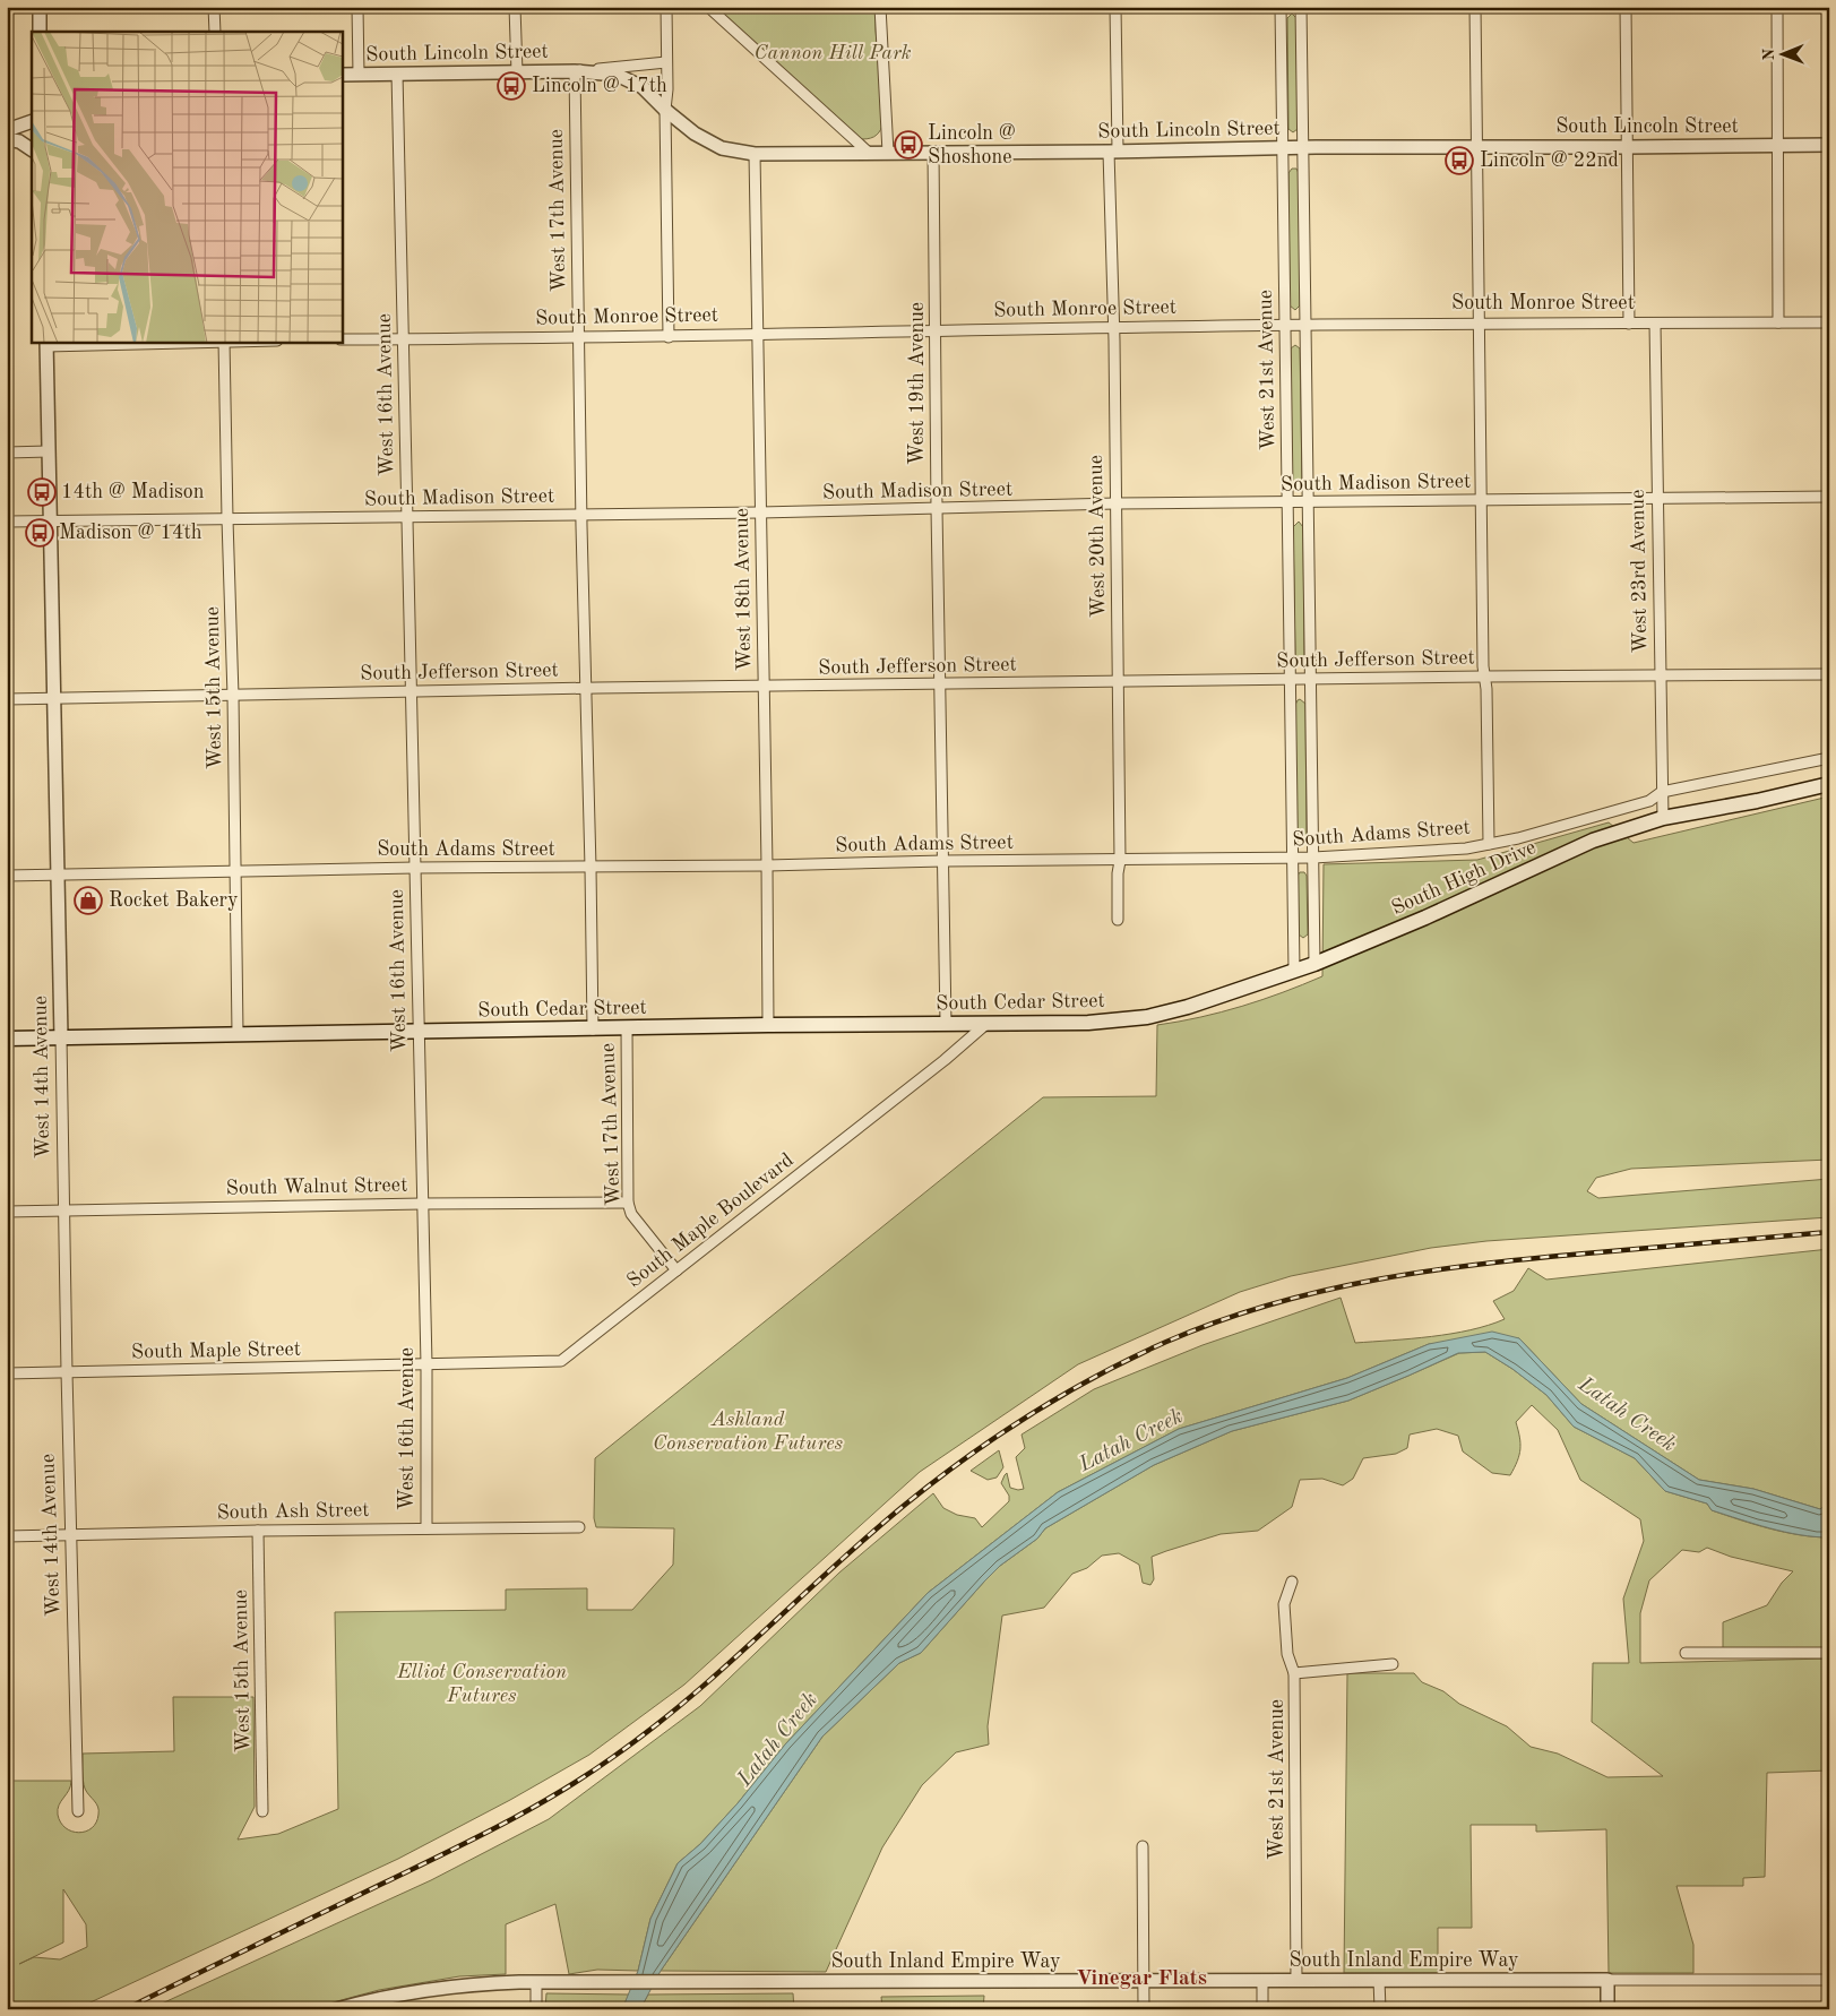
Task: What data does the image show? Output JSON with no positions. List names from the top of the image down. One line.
{"streets":{"main road":["South High Drive","South Cedar Street"],"street":["South Lincoln Street","West 17th Avenue","South Monroe Street","West 21st Avenue","West 19th Avenue","West 16th Avenue","South Madison Street","West 20th Avenue","West 23rd Avenue","West 18th Avenue","South Jefferson Street","West 15th Avenue","South Adams Street","West 14th Avenue","South Walnut Street","South Maple Boulevard","South Maple Street","South Ash Street","South Inland Empire Way"]},"crossings":[["South Lincoln Street","West 17th Avenue"],["South Lincoln Street","West 21st Avenue"],["South Lincoln Street","West 19th Avenue"],["South Lincoln Street","West 16th Avenue"],["South Lincoln Street","West 20th Avenue"],["South Lincoln Street","West 18th Avenue"],["West 17th Avenue","South Monroe Street"],["West 17th Avenue","South Madison Street"],["West 17th Avenue","South Jefferson Street"],["West 17th Avenue","South Adams Street"],["West 17th Avenue","South Cedar Street"],["West 17th Avenue","South Walnut Street"],["West 17th Avenue","South Maple Boulevard"],["South Monroe Street","West 21st Avenue"],["South Monroe Street","West 19th Avenue"],["South Monroe Street","West 16th Avenue"],["South Monroe Street","West 20th Avenue"],["South Monroe Street","West 23rd Avenue"],["South Monroe Street","West 18th Avenue"],["West 21st Avenue","South Madison Street"],["West 21st Avenue","South Jefferson Street"],["West 21st Avenue","South Adams Street"],["West 21st Avenue","South High Drive"],["West 21st Avenue","South Inland Empire Way"],["West 19th Avenue","South Madison Street"],["West 19th Avenue","South Jefferson Street"],["West 19th Avenue","South Adams Street"],["West 19th Avenue","South Cedar Street"],["West 16th Avenue","South Madison Street"],["West 16th Avenue","South Jefferson Street"],["West 16th Avenue","South Adams Street"],["West 16th Avenue","South Cedar Street"],["West 16th Avenue","South Walnut Street"],["West 16th Avenue","South Maple Boulevard"],["West 16th Avenue","South Maple Street"],["West 16th Avenue","South Ash Street"],["South Madison Street","West 20th Avenue"],["South Madison Street","West 23rd Avenue"],["South Madison Street","West 18th Avenue"],["South Madison Street","West 15th Avenue"],["South Madison Street","West 14th Avenue"],["West 20th Avenue","South Jefferson Street"],["West 20th Avenue","South Adams Street"],["West 23rd Avenue","South Jefferson Street"],["West 23rd Avenue","South Adams Street"],["West 23rd Avenue","South High Drive"],["West 18th Avenue","South Jefferson Street"],["West 18th Avenue","South Adams Street"],["West 18th Avenue","South Cedar Street"],["South Jefferson Street","West 15th Avenue"],["South Jefferson Street","West 14th Avenue"],["West 15th Avenue","South Adams Street"],["West 15th Avenue","South Cedar Street"],["West 15th Avenue","South Ash Street"],["South Adams Street","West 14th Avenue"],["South High Drive","South Cedar Street"],["South Cedar Street","West 14th Avenue"],["South Cedar Street","South Maple Boulevard"],["West 14th Avenue","South Walnut Street"],["West 14th Avenue","South Maple Street"],["West 14th Avenue","South Ash Street"],["South Maple Boulevard","South Maple Street"]],"districts":["Vinegar Flats"],"water":["Latah Creek"],"parks":["Cannon Hill Park","Ashland Conservation Futures","Elliot Conservation Futures"],"places":{"bus stop":["Lincoln @ 17th","Lincoln @ Shoshone","Lincoln @ 22nd","14th @ Madison","Madison @ 14th"],"shop":["Rocket Bakery"]},"north":"left"}
